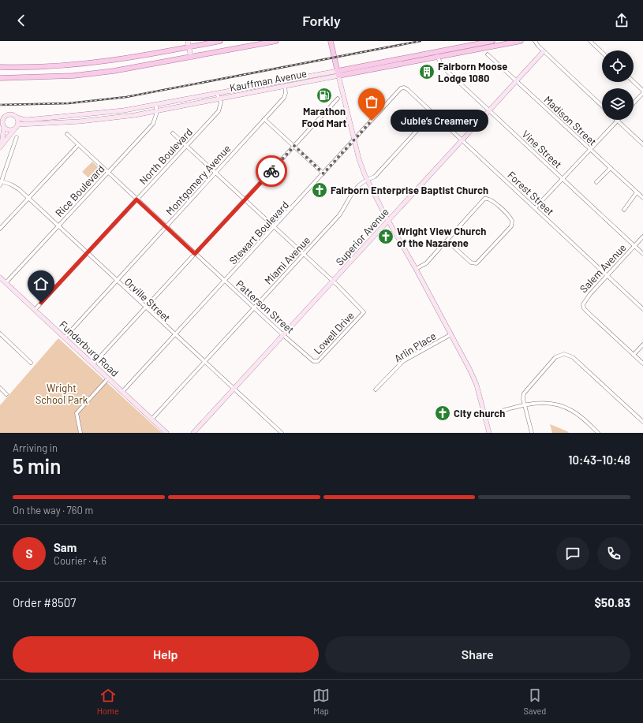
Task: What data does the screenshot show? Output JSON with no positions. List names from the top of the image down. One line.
{"streets":{"main road":["Kauffman Avenue"],"street":["Madison Street","Vine Street","North Boulevard","Montgomery Avenue","Rice Boulevard","Forest Street","Stewart Boulevard","Superior Avenue","Miami Avenue","Salem Avenue","Orville Street","Patterson Street","Lowell Drive","Arlin Place","Funderburg Road"]},"crossings":[["Kauffman Avenue","Vine Street"],["Kauffman Avenue","North Boulevard"],["Kauffman Avenue","Montgomery Avenue"],["Kauffman Avenue","Rice Boulevard"],["Madison Street","Superior Avenue"],["Vine Street","Superior Avenue"],["Vine Street","Salem Avenue"],["North Boulevard","Orville Street"],["North Boulevard","Patterson Street"],["North Boulevard","Funderburg Road"],["Montgomery Avenue","Orville Street"],["Montgomery Avenue","Patterson Street"],["Montgomery Avenue","Funderburg Road"],["Rice Boulevard","Orville Street"],["Rice Boulevard","Patterson Street"],["Rice Boulevard","Funderburg Road"],["Forest Street","Stewart Boulevard"],["Forest Street","Superior Avenue"],["Forest Street","Miami Avenue"],["Forest Street","Salem Avenue"],["Stewart Boulevard","Orville Street"],["Stewart Boulevard","Patterson Street"],["Stewart Boulevard","Funderburg Road"],["Superior Avenue","Orville Street"],["Superior Avenue","Patterson Street"],["Superior Avenue","Lowell Drive"],["Miami Avenue","Orville Street"],["Miami Avenue","Patterson Street"],["Miami Avenue","Funderburg Road"],["Patterson Street","Lowell Drive"]],"parks":["Wright School Park"],"places":{"building":["Fairborn Moose Lodge 1080"],"fuel station":["Marathon Food Mart"],"other":["Jubie’s Creamery"],"church":["Fairborn Enterprise Baptist Church","Wright View Church of the Nazarene","City church"]},"page":{"header":"Forkly","bubble":"Jubie’s Creamery","heading":["5 min","Arriving in","10:43–10:48"],"panel":["Sam","Courier · 4.6","Order #8507","$50.83"],"bar":"On the way · 760 m","round":"S","buttons":["Help","Share"],"tabs":["Home","Map","Saved"]}}
